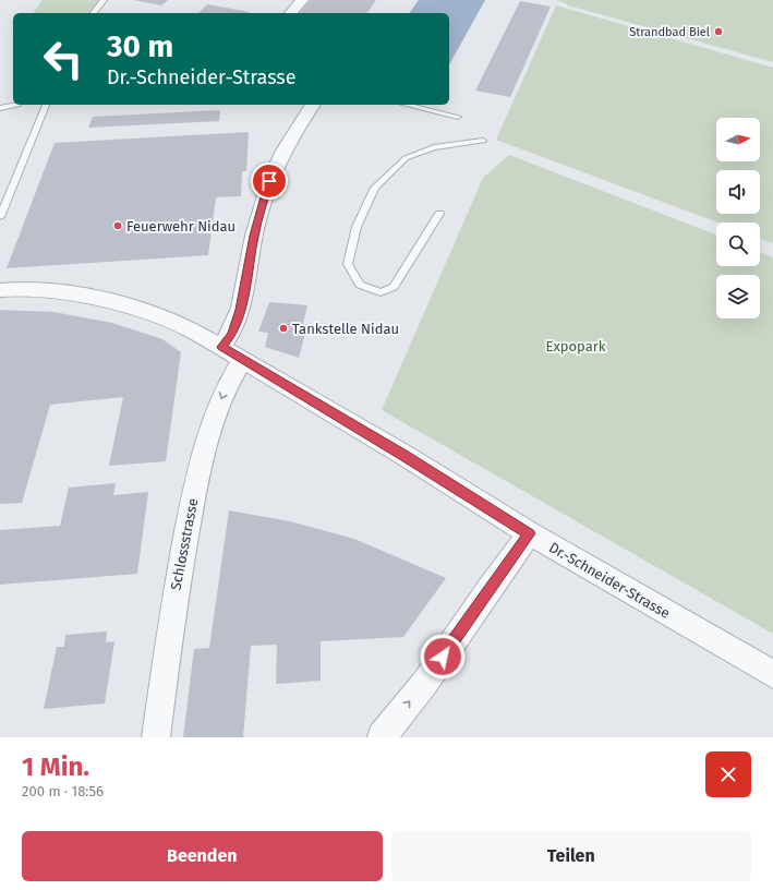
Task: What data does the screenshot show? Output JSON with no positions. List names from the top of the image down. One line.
{"streets":{"street":["Schlossstrasse","Dr.-Schneider-Strasse"]},"crossings":[["Schlossstrasse","Dr.-Schneider-Strasse"]],"one_way":["Schlossstrasse"],"parks":["Expopark"],"places":["Strandbad Biel","Feuerwehr Nidau","Tankstelle Nidau"],"north":"right","page":{"turn":["30 m","Dr.-Schneider-Strasse"],"heading":["1 Min.","200 m · 18:56"],"buttons":["Beenden","Teilen"]}}
